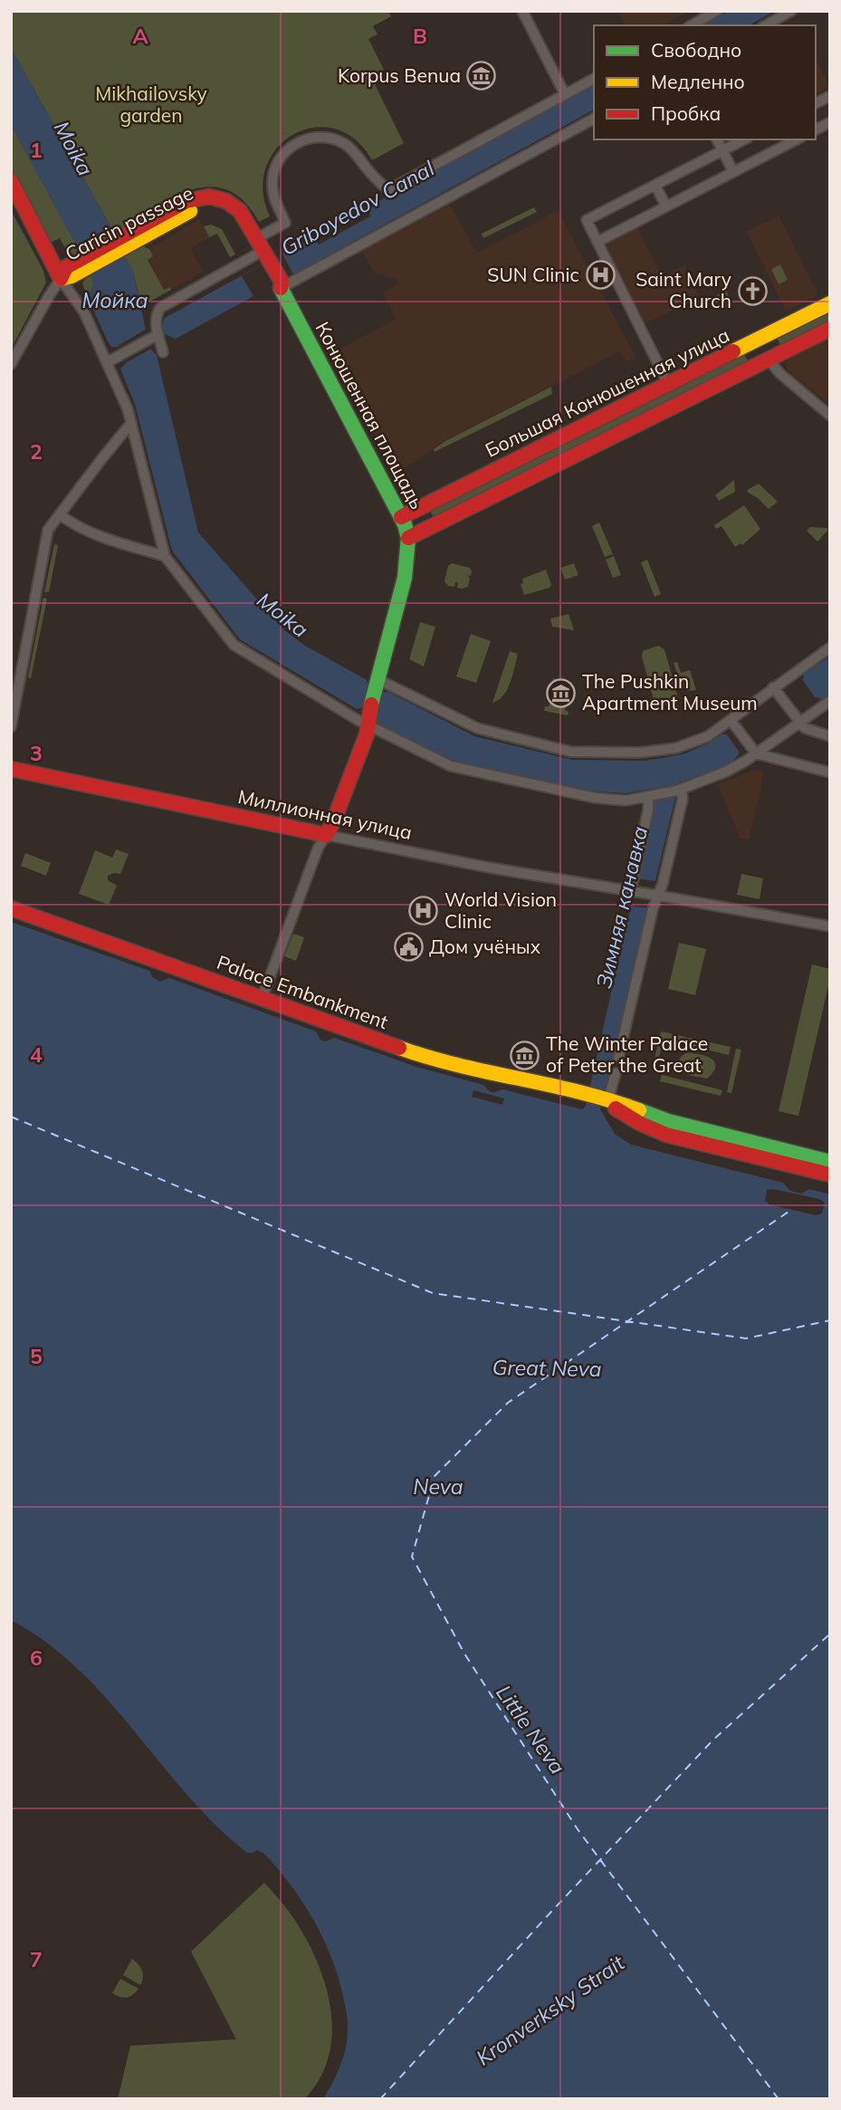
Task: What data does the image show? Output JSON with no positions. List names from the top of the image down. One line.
{"streets":{"main road":["Caricin passage","Большая Конюшенная улица","Конюшенная площадь","Миллионная улица","Palace Embankment"]},"crossings":[["Caricin passage","Конюшенная площадь"],["Большая Конюшенная улица","Конюшенная площадь"],["Конюшенная площадь","Миллионная улица"]],"water":["Moika","Griboyedov Canal","Мойка","Зимняя канавка","Great Neva","Neva","Little Neva","Kronverksky Strait"],"parks":["Mikhailovsky garden"],"places":{"museum":["Korpus Benua","The Pushkin Apartment Museum","The Winter Palace of Peter the Great"],"hospital":["SUN Clinic","World Vision Clinic"],"church":["Saint Mary Church"],"public building":["Дом учёных"]},"legend":["Свободно","Медленно","Пробка"],"grid":{"columns":["A","B"],"rows":["1","2","3","4","5","6","7"]}}
